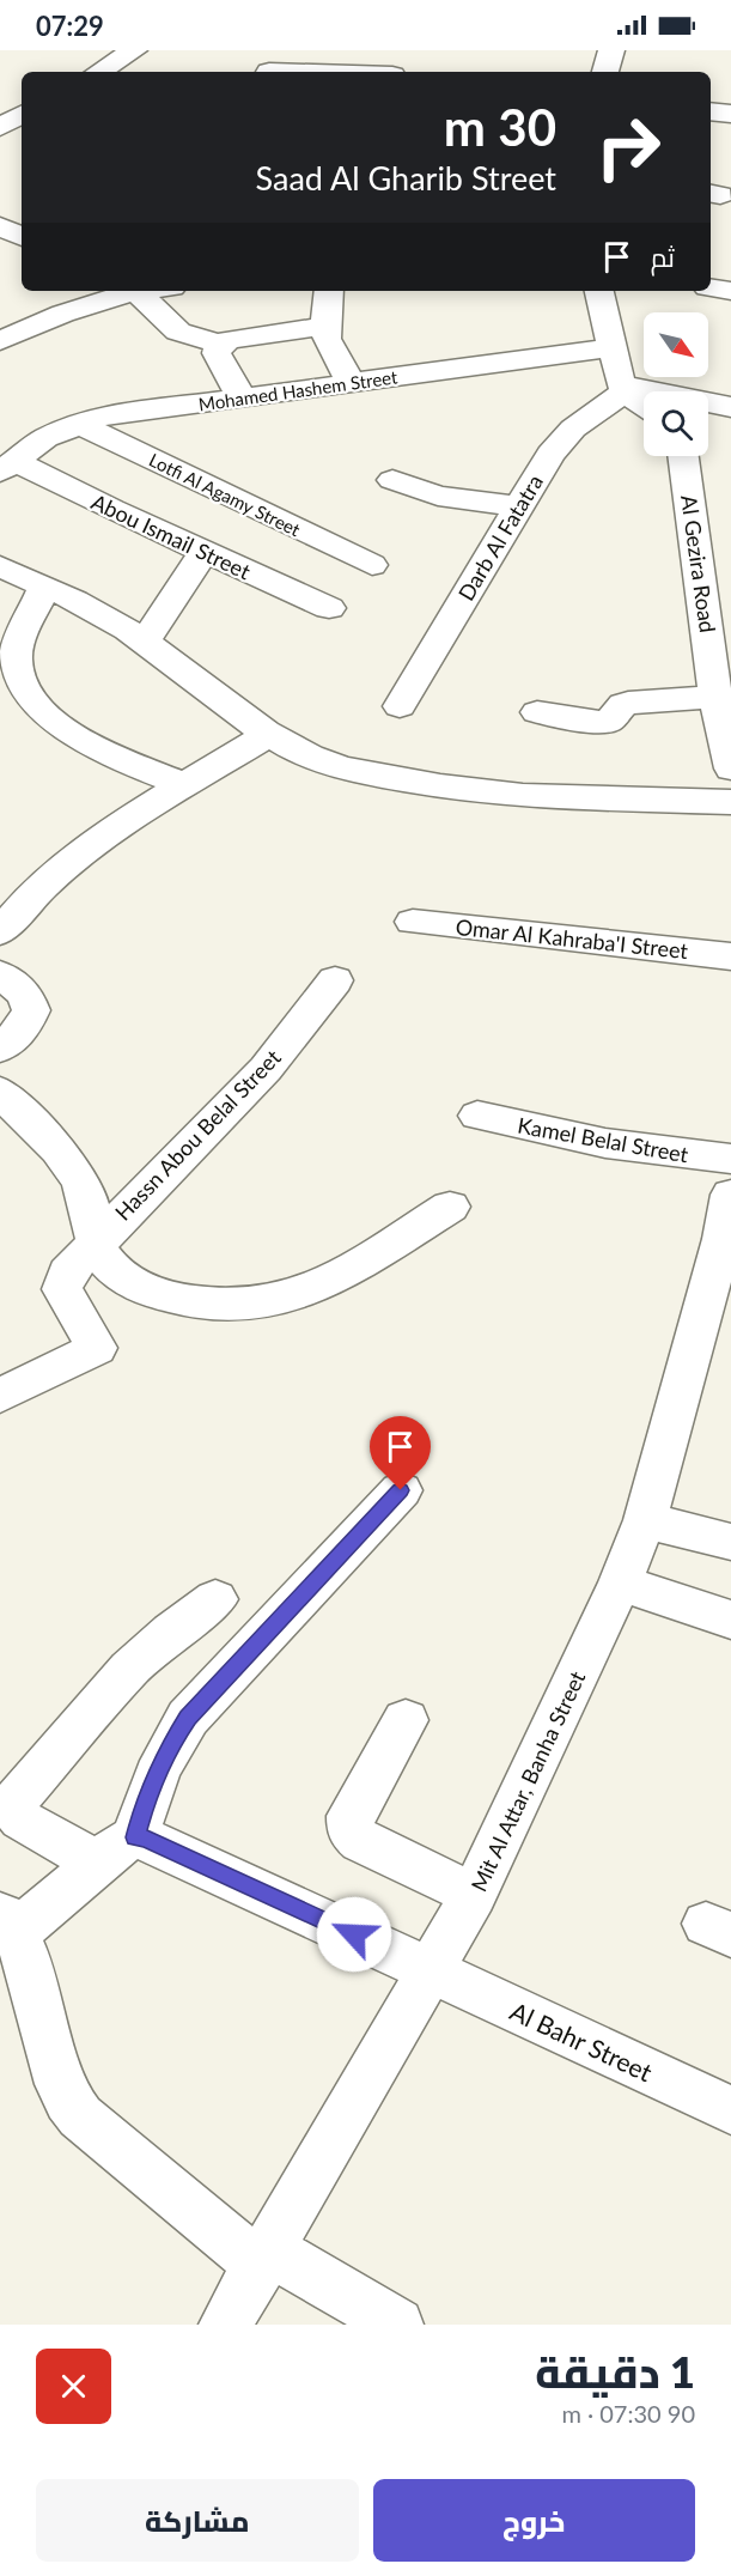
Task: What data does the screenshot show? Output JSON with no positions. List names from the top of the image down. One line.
{"streets":{"street":["Mohamed Hashem Street","Lotfi Al Agamy Street","Abou Ismail Street","Darb Al Fatatra","Al Gezira Road","Omar Al Kahraba'I Street","Hassn Abou Belal Street","Kamel Belal Street","Mit Al Attar, Banha Street","Al Bahr Street"]},"crossings":[["Mohamed Hashem Street","Lotfi Al Agamy Street"],["Mohamed Hashem Street","Abou Ismail Street"],["Mit Al Attar, Banha Street","Al Bahr Street"]],"north":"bottom right","page":{"status":"07:29","turn":["30 m","Saad Al Gharib Street"],"then":"ثم","heading":["1 دقيقة","90 m · 07:30"],"buttons":["خروج","مشاركة"]}}
